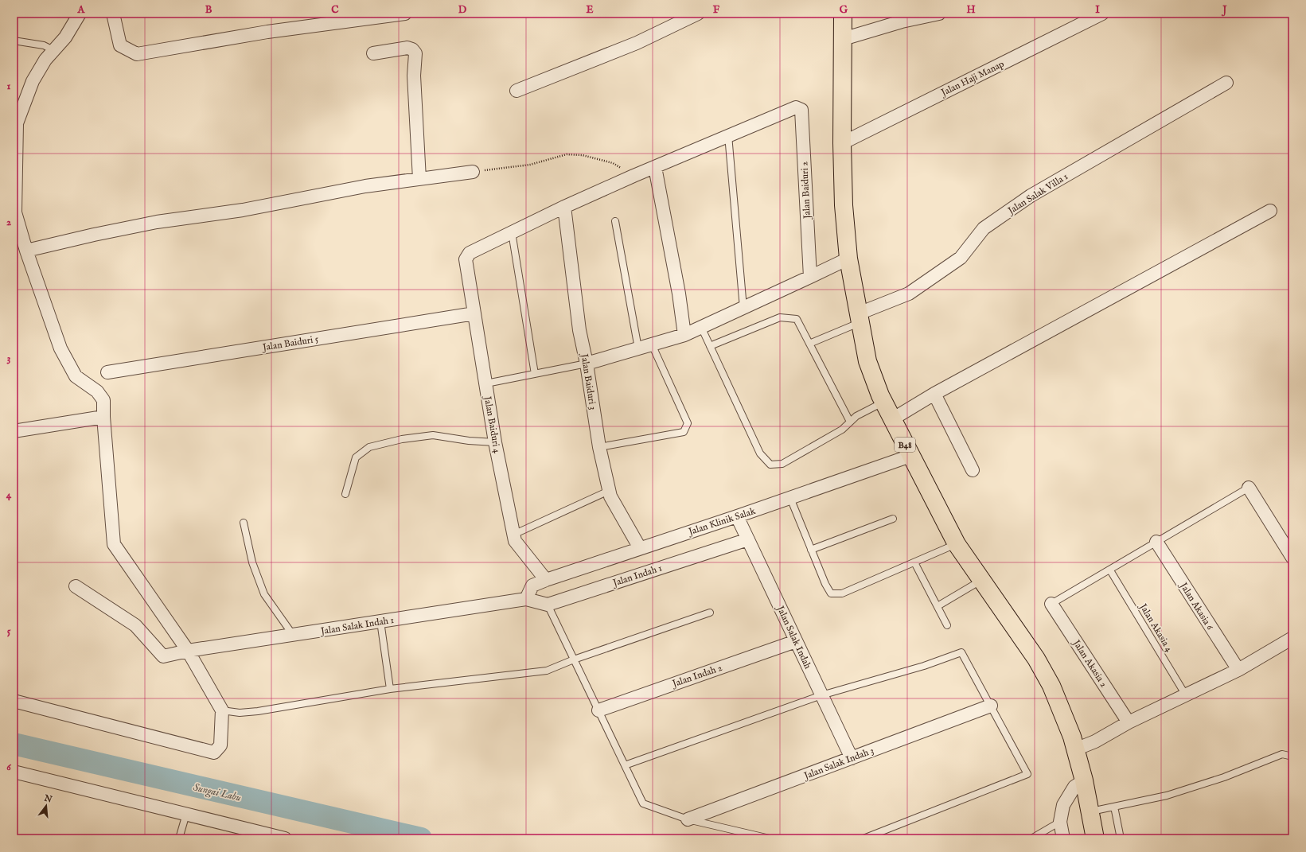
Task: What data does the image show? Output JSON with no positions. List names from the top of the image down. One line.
{"streets":{"main road":["B48"],"street":["Jalan Haji Manap","Jalan Baiduri 2","Jalan Salak Villa 1","Jalan Baiduri 5","Jalan Baiduri 3","Jalan Baiduri 4","Jalan Klinik Salak","Jalan Indah 1","Jalan Akasia 6","Jalan Salak Indah 1","Jalan Salak Indah","Jalan Akasia 2","Jalan Indah 2","Jalan Salak Indah 3"],"lane":["Jalan Akasia 4"]},"crossings":[["Jalan Haji Manap","B48"],["Jalan Salak Villa 1","B48"],["Jalan Baiduri 5","Jalan Baiduri 4"],["Jalan Baiduri 3","Jalan Klinik Salak"],["Jalan Baiduri 4","Jalan Klinik Salak"],["B48","Jalan Klinik Salak"],["Jalan Klinik Salak","Jalan Salak Indah 1"],["Jalan Klinik Salak","Jalan Salak Indah"],["Jalan Indah 1","Jalan Salak Indah"],["Jalan Salak Indah","Jalan Indah 2"],["Jalan Salak Indah","Jalan Salak Indah 3"]],"water":["Sungai Labu"],"north":"top","grid":{"columns":["A","B","C","D","E","F","G","H","I","J"],"rows":["1","2","3","4","5","6"]}}
